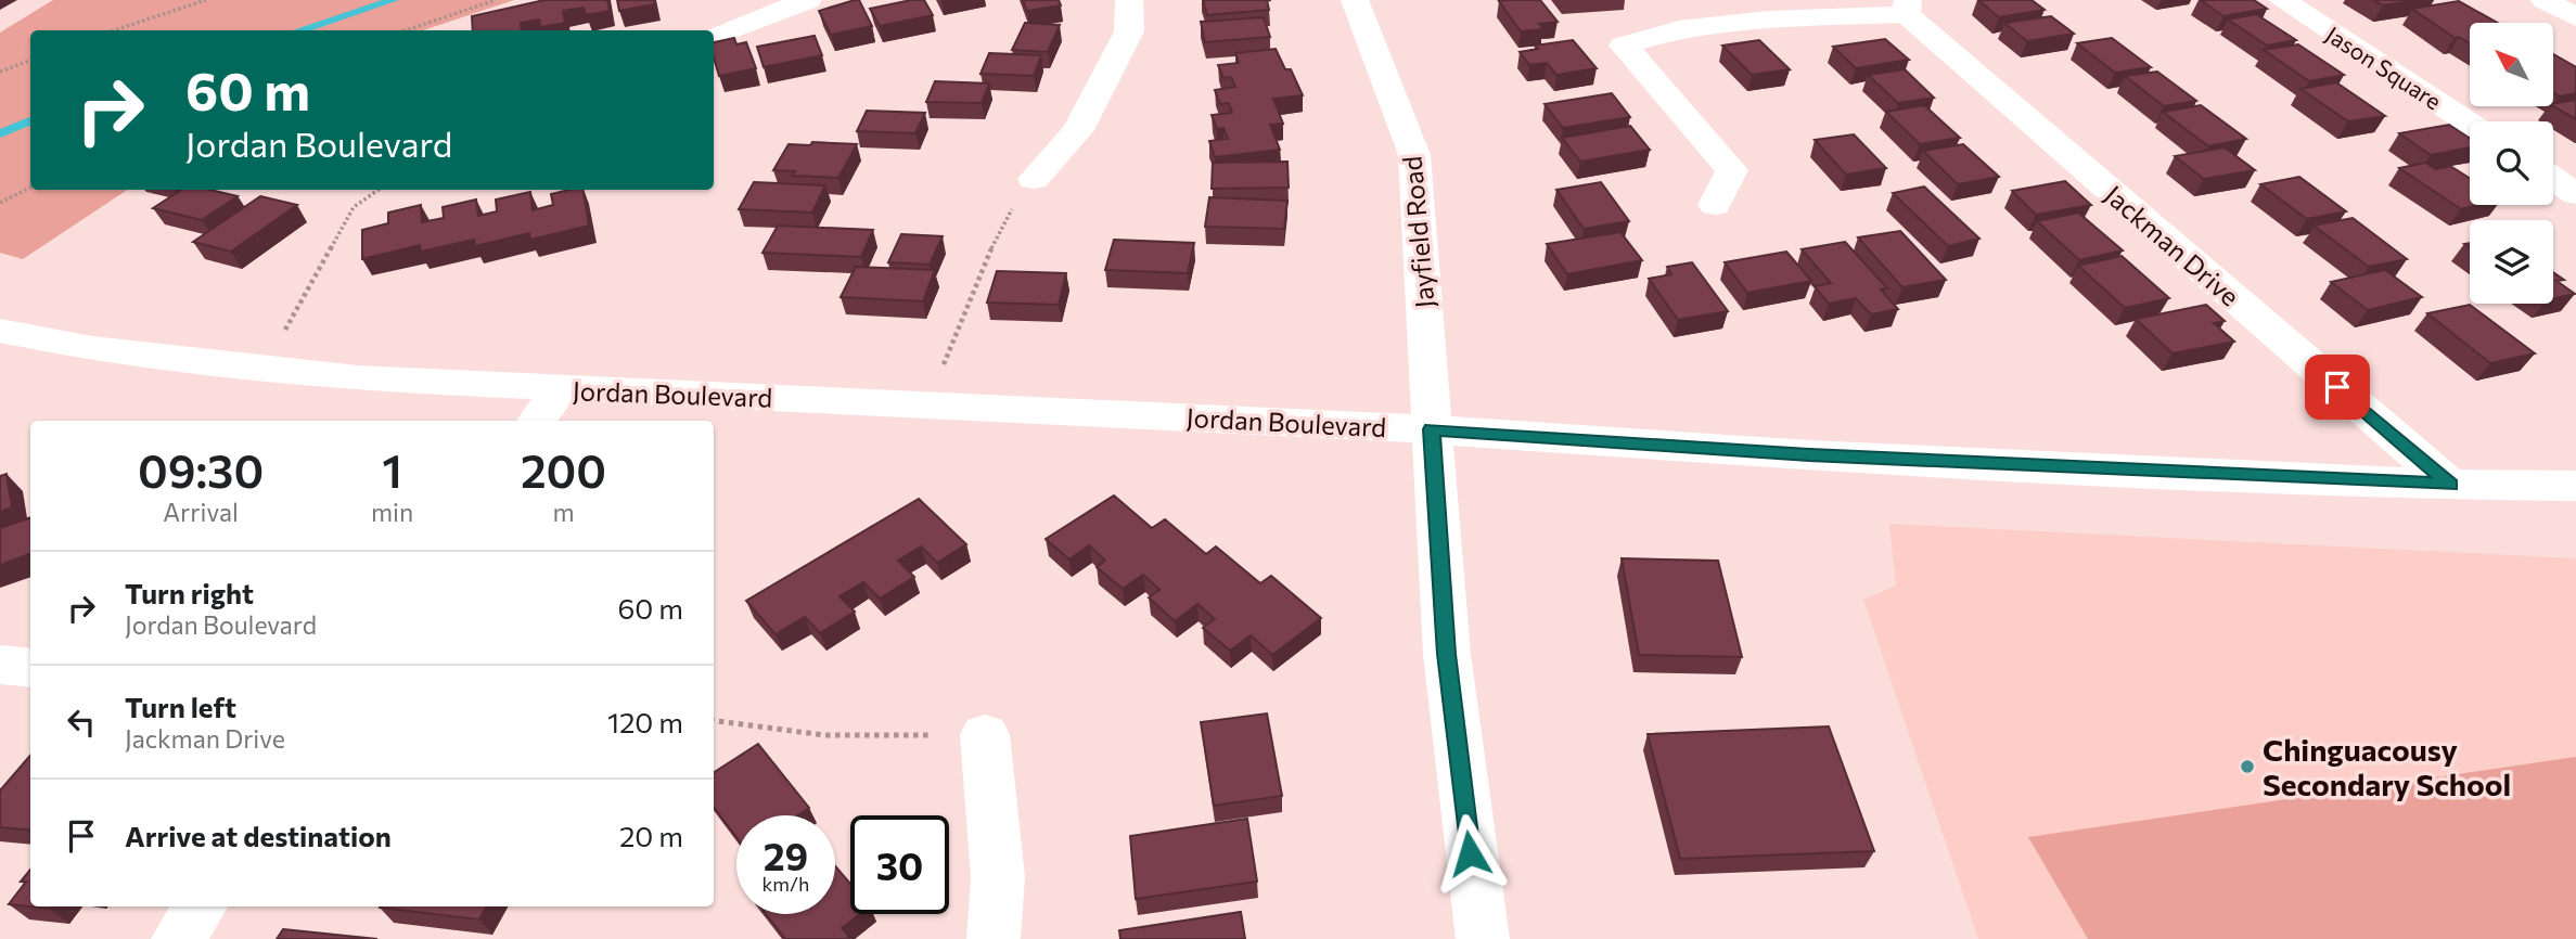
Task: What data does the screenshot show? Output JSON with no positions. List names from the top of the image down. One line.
{"streets":{"street":["Jason Square","Jayfield Road","Jackman Drive","Jordan Boulevard"]},"crossings":[["Jayfield Road","Jordan Boulevard"],["Jackman Drive","Jordan Boulevard"]],"places":["Chinguacousy Secondary School"],"north":"top left","page":{"turn":["60 m","Jordan Boulevard"],"eta":["09:30","Arrival","1","min","200","m"],"list":[{"name":"Turn right","note":"Jordan Boulevard","value":"60 m"},{"name":"Turn left","note":"Jackman Drive","value":"120 m"},{"name":"Arrive at destination","value":"20 m"}],"speed":"29 km/h","limit":"30"}}
